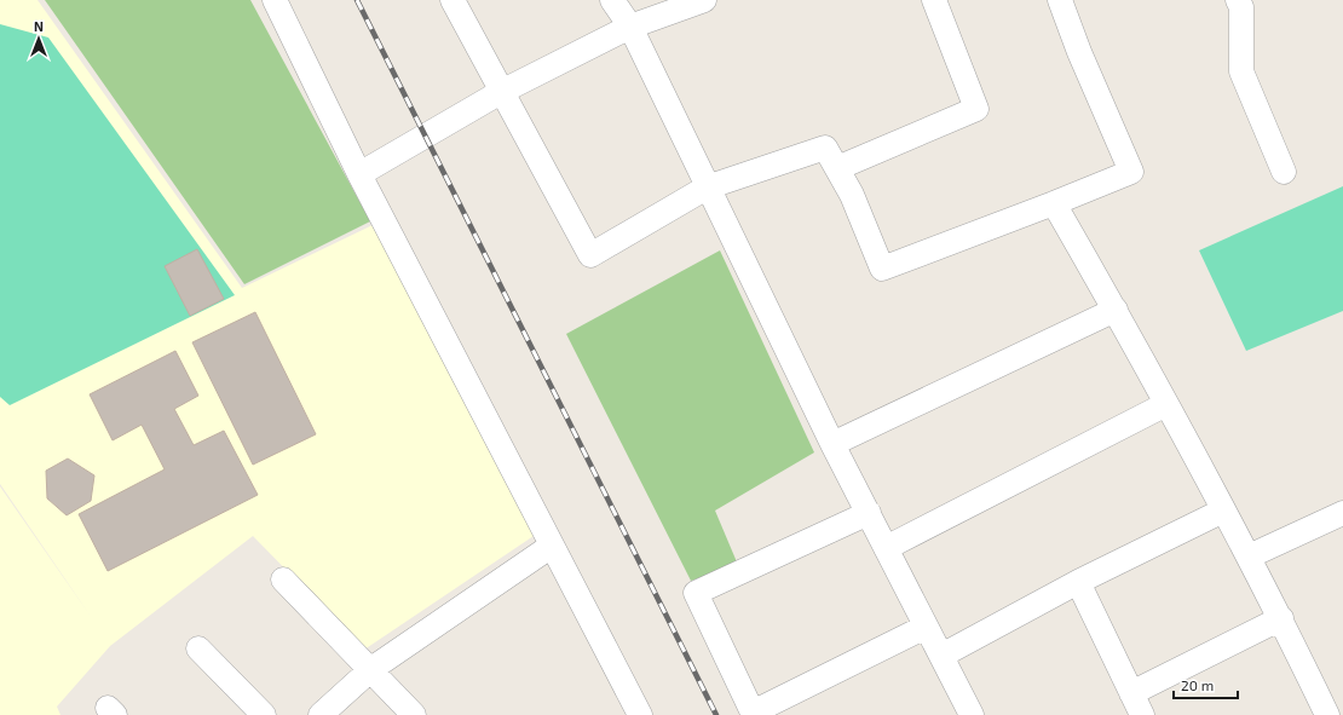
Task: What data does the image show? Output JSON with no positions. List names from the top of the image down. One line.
{"scale_bar":"20 m","north":"top"}
